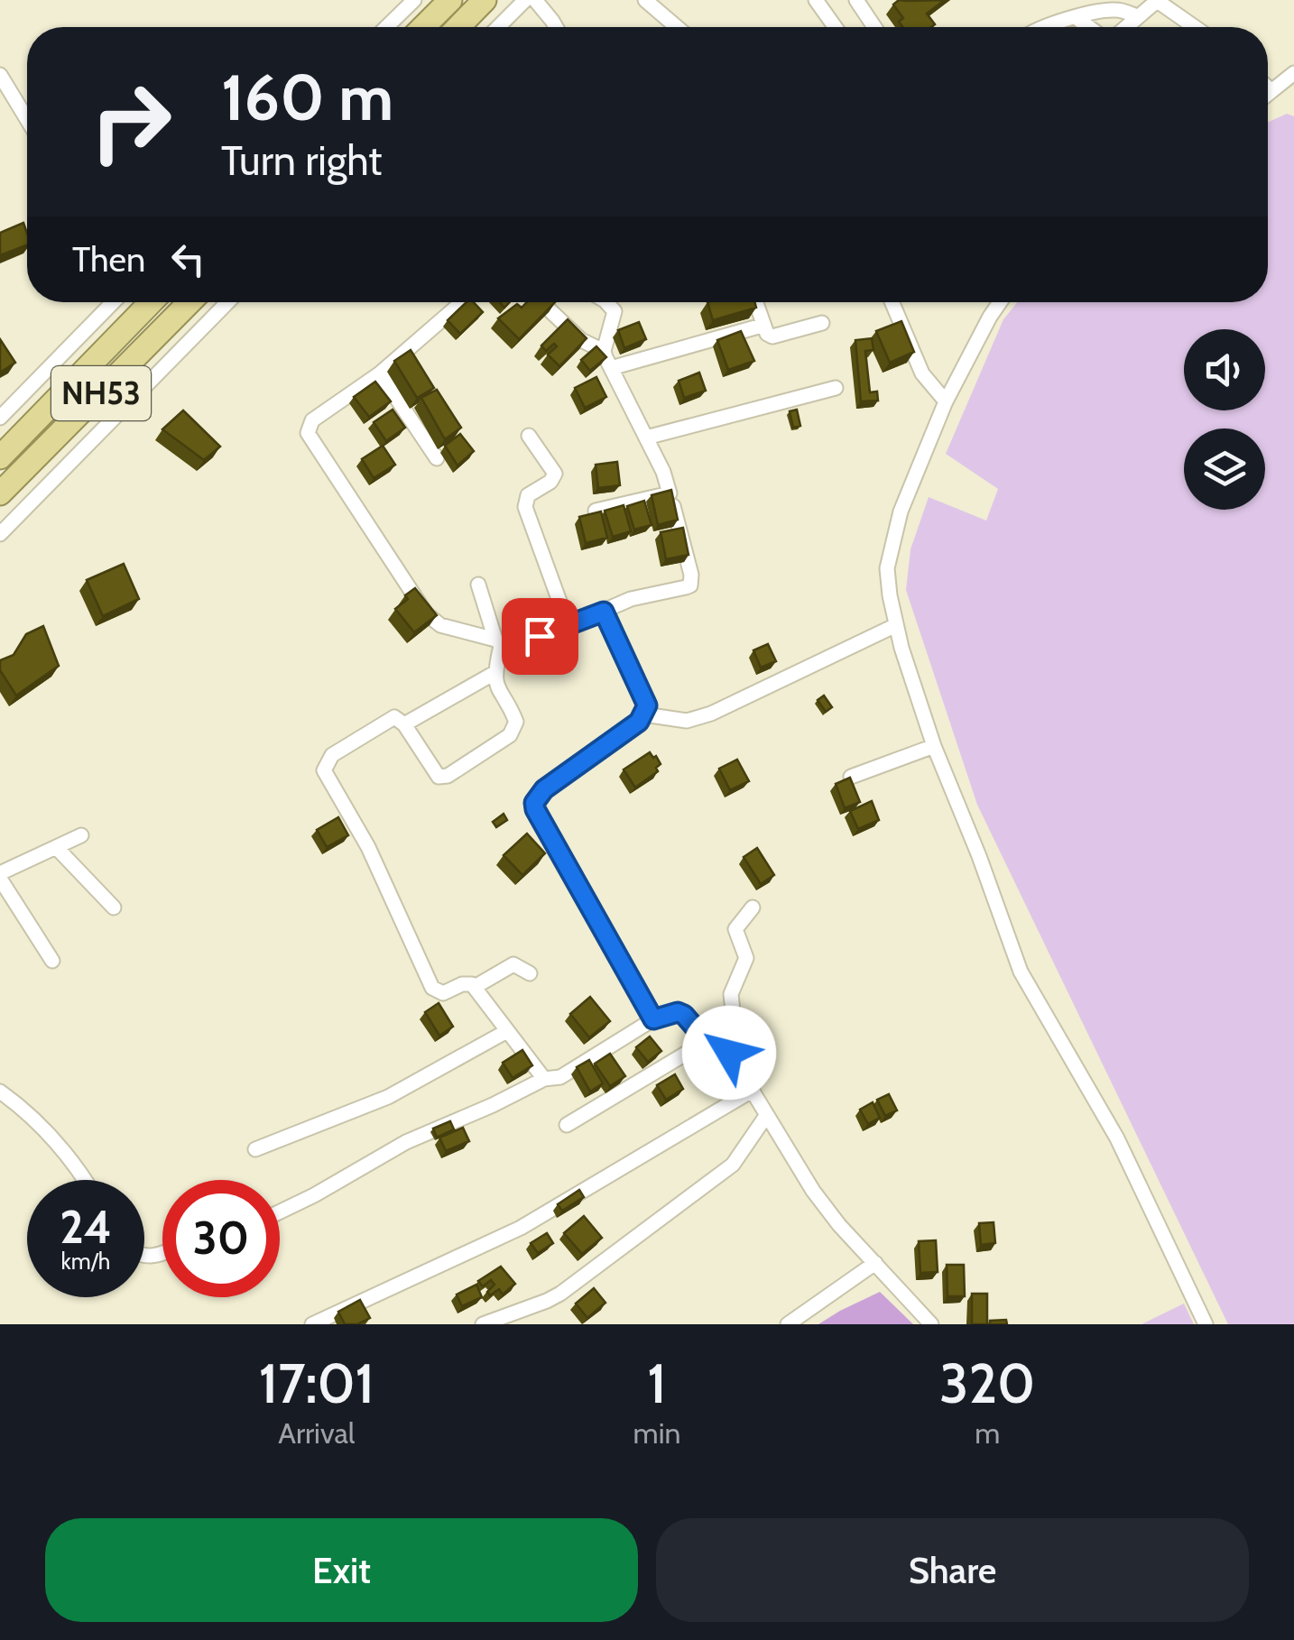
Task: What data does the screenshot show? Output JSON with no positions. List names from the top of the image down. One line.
{"streets":{"highway":["NH53"]},"page":{"turn":["160 m","Turn right"],"then":"Then","speed":"24 km/h","limit":"30","eta":["17:01","Arrival","1","min","320","m"],"buttons":["Exit","Share"]}}
